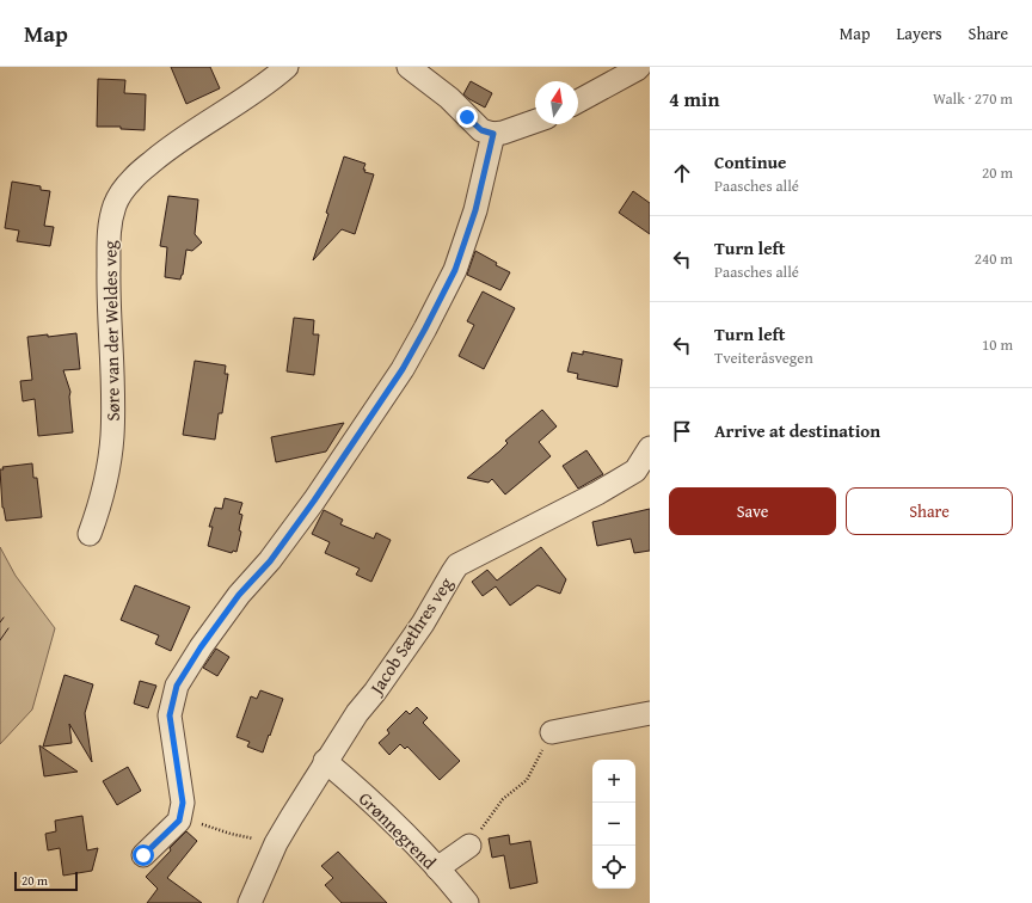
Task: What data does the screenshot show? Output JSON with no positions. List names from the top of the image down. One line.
{"streets":{"street":["Søre van der Weldes veg","Jacob Sæthres veg","Grønnegrend"]},"crossings":[["Jacob Sæthres veg","Grønnegrend"]],"scale_bar":"20 m","north":"top","page":{"header":"Map","nav":["Map","Layers","Share"],"heading":["4 min","Walk · 270 m"],"list":[["Continue","Paasches allé","20 m"],["Turn left","Paasches allé","240 m"],["Turn left","Tveiteråsvegen","10 m"],"Arrive at destination"],"buttons":["Save","Share"],"map_buttons":["+","−"],"scale":"20 m"}}
